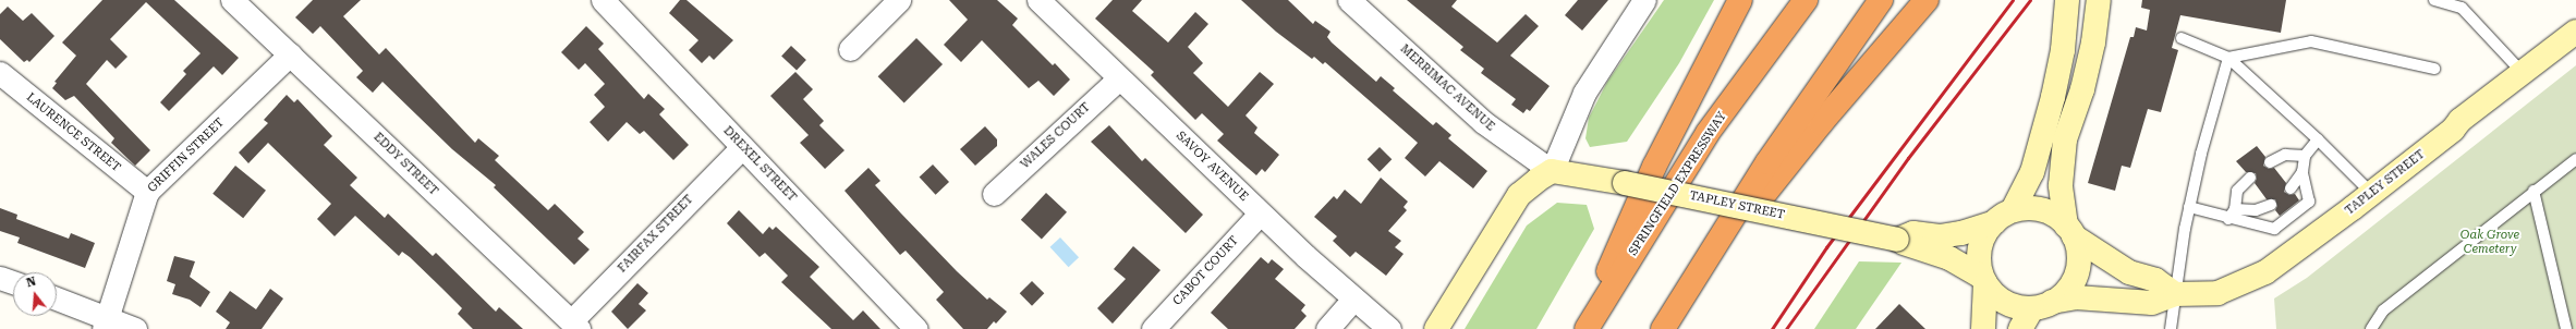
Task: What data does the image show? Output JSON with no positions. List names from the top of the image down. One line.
{"streets":{"highway":["SPRINGFIELD EXPRESSWAY"],"main road":["TAPLEY STREET"],"street":["MERRIMAC AVENUE","LAURENCE STREET","WALES COURT","GRIFFIN STREET","EDDY STREET","DREXEL STREET","SAVOY AVENUE","FAIRFAX STREET","CABOT COURT"]},"crossings":[["MERRIMAC AVENUE","TAPLEY STREET"],["LAURENCE STREET","GRIFFIN STREET"],["WALES COURT","SAVOY AVENUE"],["GRIFFIN STREET","EDDY STREET"],["EDDY STREET","FAIRFAX STREET"],["DREXEL STREET","FAIRFAX STREET"],["SAVOY AVENUE","CABOT COURT"]],"parks":["Oak Grove Cemetery"],"north":"top"}
